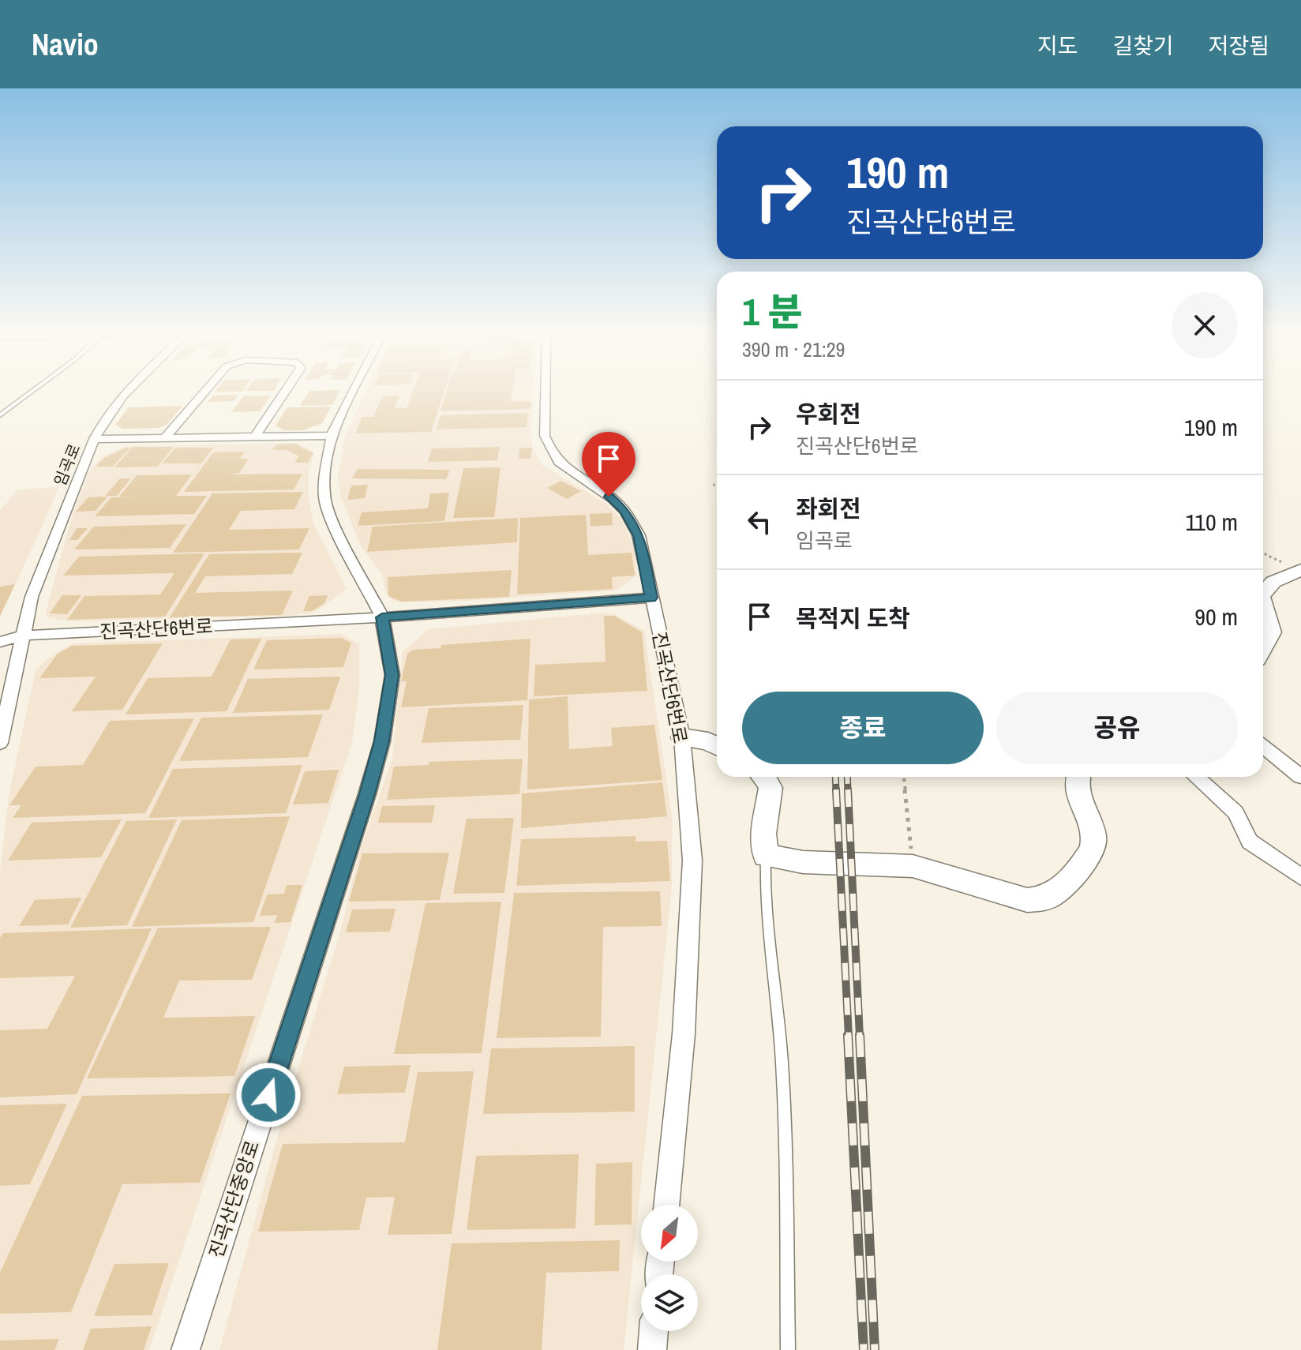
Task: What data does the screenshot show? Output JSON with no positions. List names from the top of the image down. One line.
{"streets":{"street":["임곡로","진곡산단6번로","진곡산단중앙로"]},"crossings":[["임곡로","진곡산단6번로"],["진곡산단6번로","진곡산단중앙로"]],"north":"bottom left","page":{"header":"Navio","nav":["지도","길찾기","저장됨"],"turn":["190 m","진곡산단6번로"],"heading":["1 분","390 m · 21:29"],"list":[{"name":"우회전","note":"진곡산단6번로","value":"190 m"},{"name":"좌회전","note":"임곡로","value":"110 m"},{"name":"목적지 도착","value":"90 m"}],"buttons":["종료","공유"]}}
